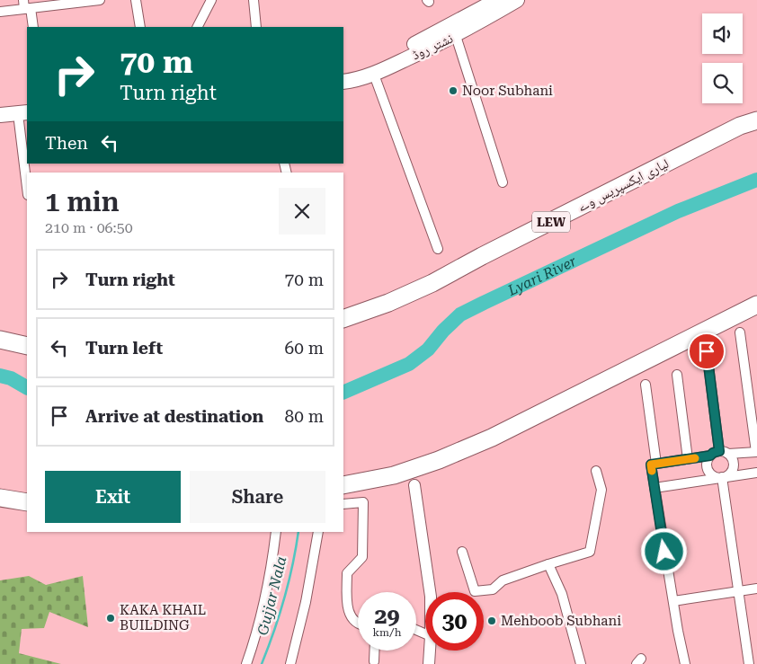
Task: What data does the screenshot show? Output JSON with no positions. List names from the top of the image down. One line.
{"streets":{"highway":["لیاری ایکسپریس وے","LEW"],"main road":["نشتر روڈ"]},"water":["Lyari River","Gujjar Nala"],"places":["Noor Subhani","KAKA KHAIL BUILDING","Mehboob Subhani"],"page":{"turn":["70 m","Turn right"],"then":"Then","heading":["1 min","210 m · 06:50"],"list":[{"name":"Turn right","value":"70 m"},{"name":"Turn left","value":"60 m"},{"name":"Arrive at destination","value":"80 m"}],"buttons":["Exit","Share"],"speed":"29 km/h","limit":"30"}}
